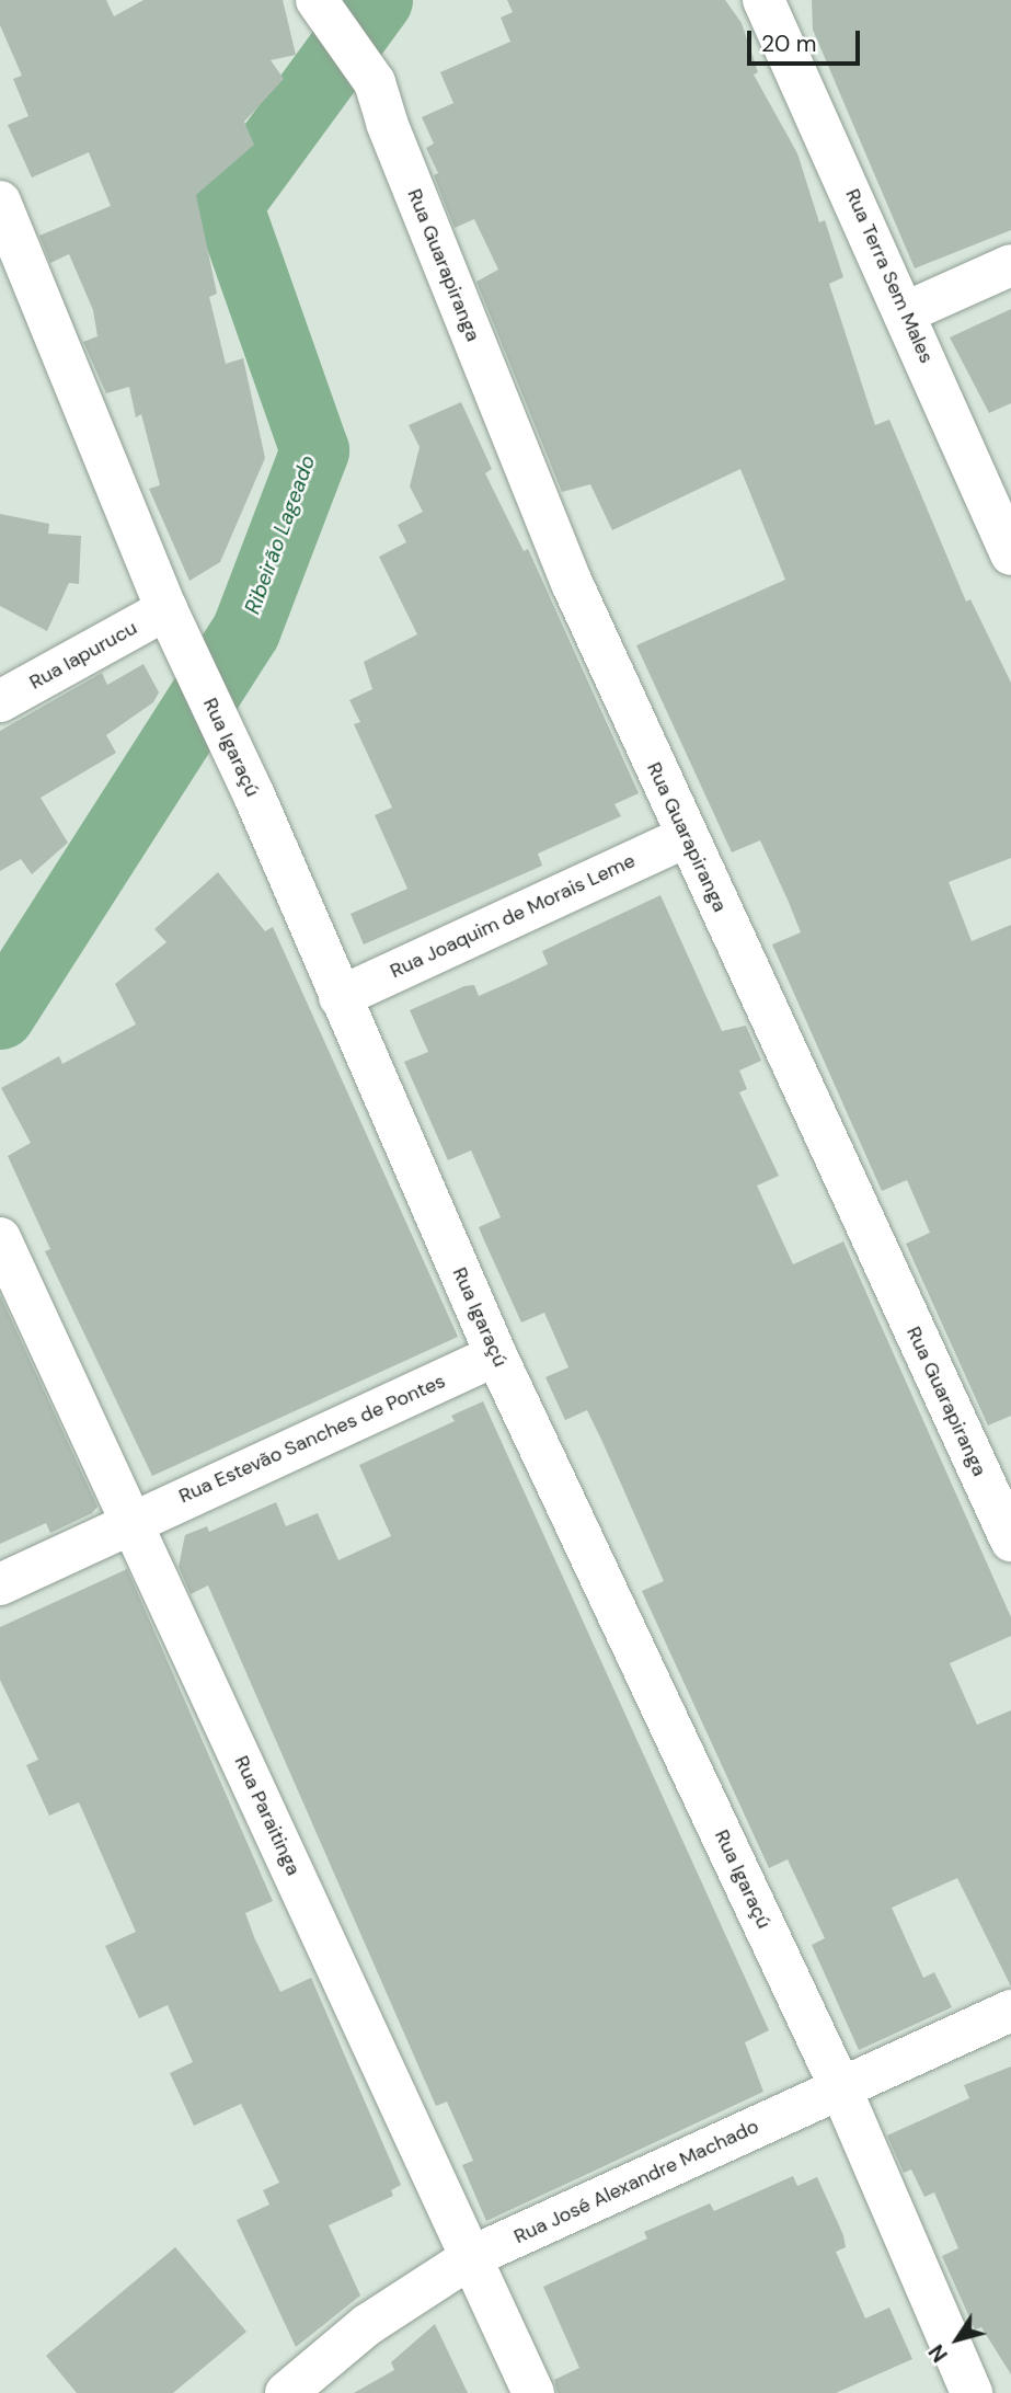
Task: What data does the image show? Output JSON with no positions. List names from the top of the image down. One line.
{"streets":{"street":["Rua Guarapiranga","Rua Terra Sem Males","Rua Iapurucu","Rua Igaraçú","Rua Joaquim de Morais Leme","Rua Estevão Sanches de Pontes","Rua Paraitinga","Rua José Alexandre Machado"]},"crossings":[["Rua Guarapiranga","Rua Joaquim de Morais Leme"],["Rua Iapurucu","Rua Igaraçú"],["Rua Igaraçú","Rua Joaquim de Morais Leme"],["Rua Igaraçú","Rua Estevão Sanches de Pontes"],["Rua Igaraçú","Rua José Alexandre Machado"],["Rua Estevão Sanches de Pontes","Rua Paraitinga"],["Rua Paraitinga","Rua José Alexandre Machado"]],"water":["Ribeirão Lageado"],"scale_bar":"20 m","north":"bottom left"}
